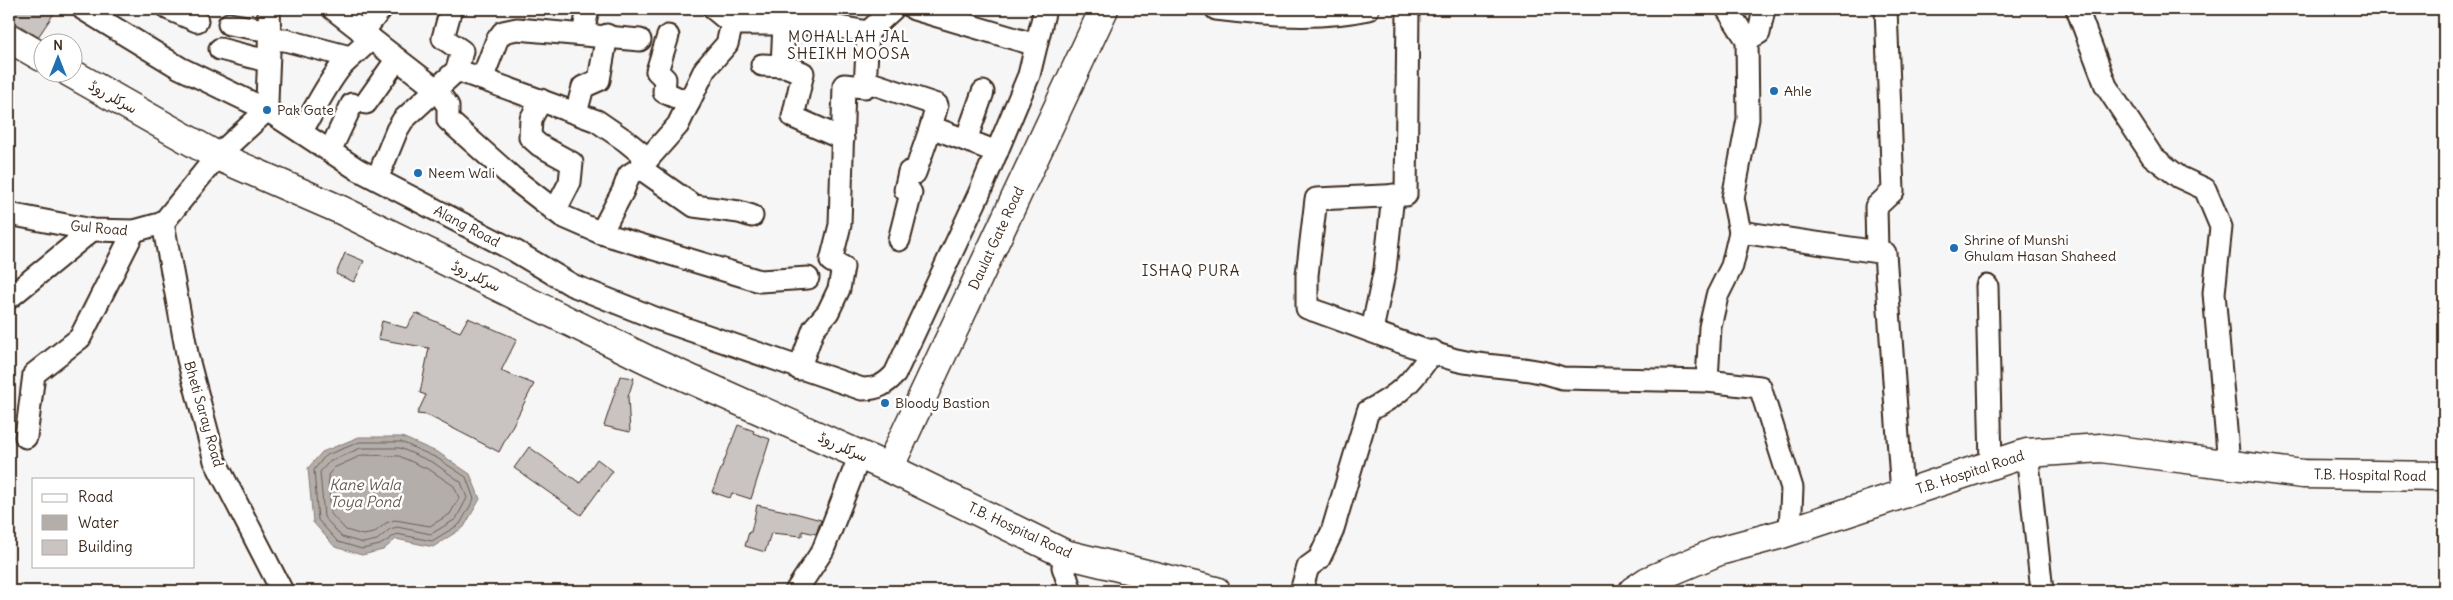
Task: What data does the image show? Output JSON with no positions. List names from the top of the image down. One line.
{"streets":{"main road":["سرکلر روڈ","Daulat Gate Road","T.B. Hospital Road"],"street":["Alang Road","Gul Road","Bheti Saray Road"]},"crossings":[["سرکلر روڈ","Daulat Gate Road"],["سرکلر روڈ","T.B. Hospital Road"],["Gul Road","Bheti Saray Road"],["Daulat Gate Road","T.B. Hospital Road"]],"districts":["MOHALLAH JAL SHEIKH MOOSA","ISHAQ PURA"],"water":["Kane Wala Toya Pond"],"places":["Ahle","Pak Gate","Neem Wali","Shrine of Munshi Ghulam Hasan Shaheed","Bloody Bastion"],"legend":["Road","Water","Building"],"north":"top"}
